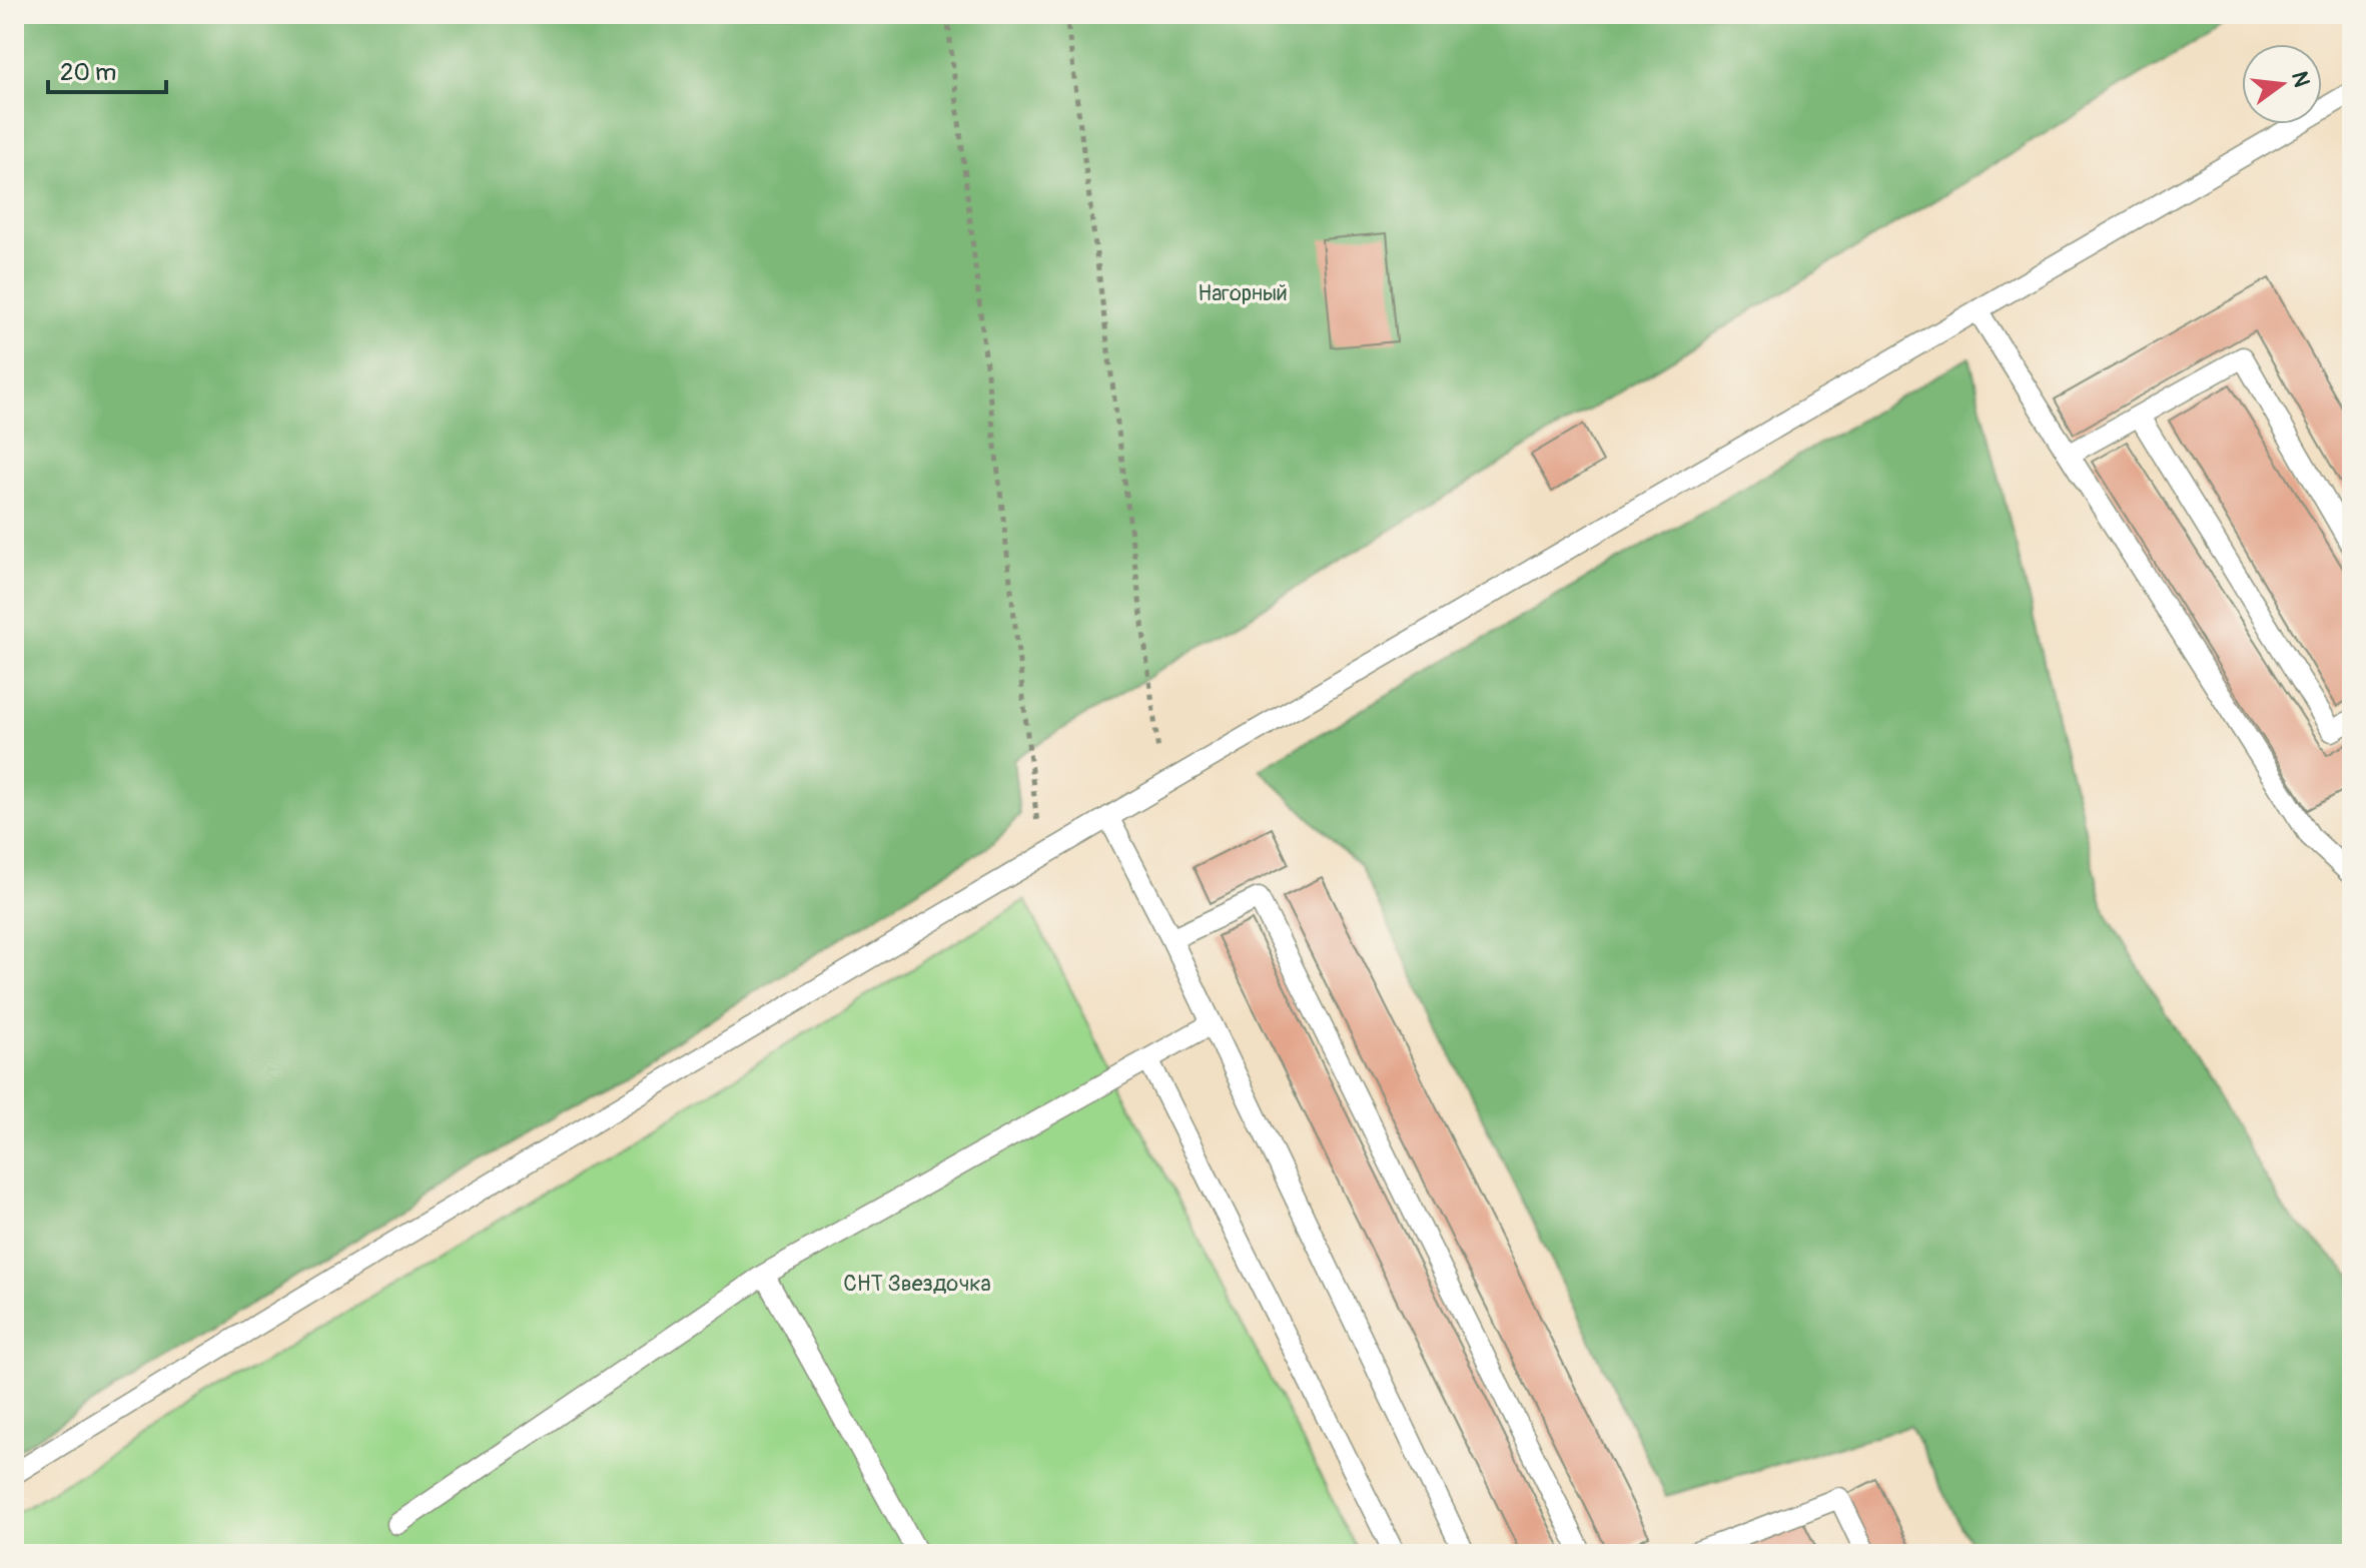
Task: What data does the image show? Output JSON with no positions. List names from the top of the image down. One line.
{"parks":["Нагорный","СНТ Звездочка"],"scale_bar":"20 m","north":"right"}
